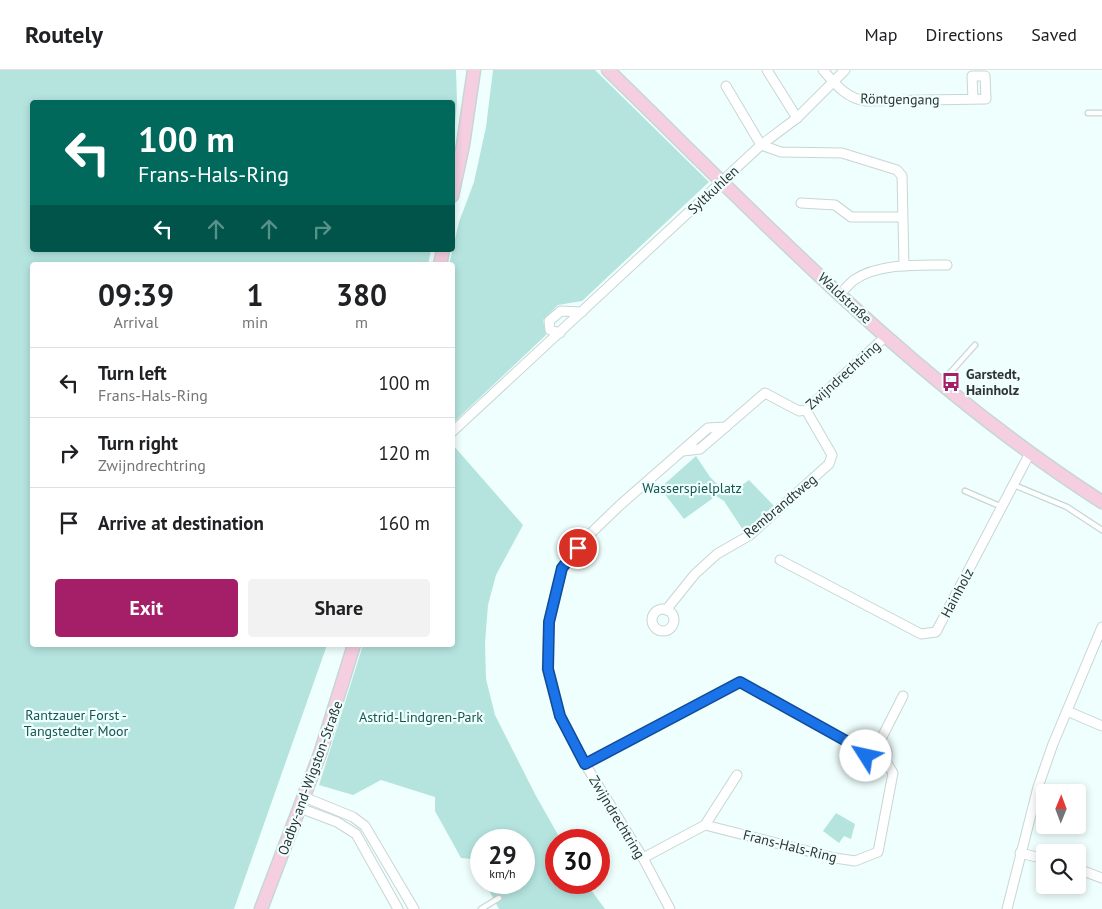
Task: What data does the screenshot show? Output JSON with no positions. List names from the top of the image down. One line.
{"streets":{"street":["Röntgengang","Syltkuhlen","Waldstraße","Zwijndrechtring","Rembrandtweg","Hainholz","Oadby-and-Wigston-Straße","Frans-Hals-Ring"]},"crossings":[["Röntgengang","Syltkuhlen"],["Syltkuhlen","Waldstraße"],["Waldstraße","Zwijndrechtring"],["Waldstraße","Hainholz"],["Zwijndrechtring","Rembrandtweg"]],"parks":["Wasserspielplatz","Rantzauer Forst - Tangstedter Moor","Astrid-Lindgren-Park"],"places":{"bus stop":["Garstedt, Hainholz"]},"north":"top","page":{"header":"Routely","nav":["Map","Directions","Saved"],"turn":["100 m","Frans-Hals-Ring"],"eta":["09:39","Arrival","1","min","380","m"],"list":[{"name":"Turn left","note":"Frans-Hals-Ring","value":"100 m"},{"name":"Turn right","note":"Zwijndrechtring","value":"120 m"},{"name":"Arrive at destination","value":"160 m"}],"buttons":["Exit","Share"],"speed":"29 km/h","limit":"30"}}
